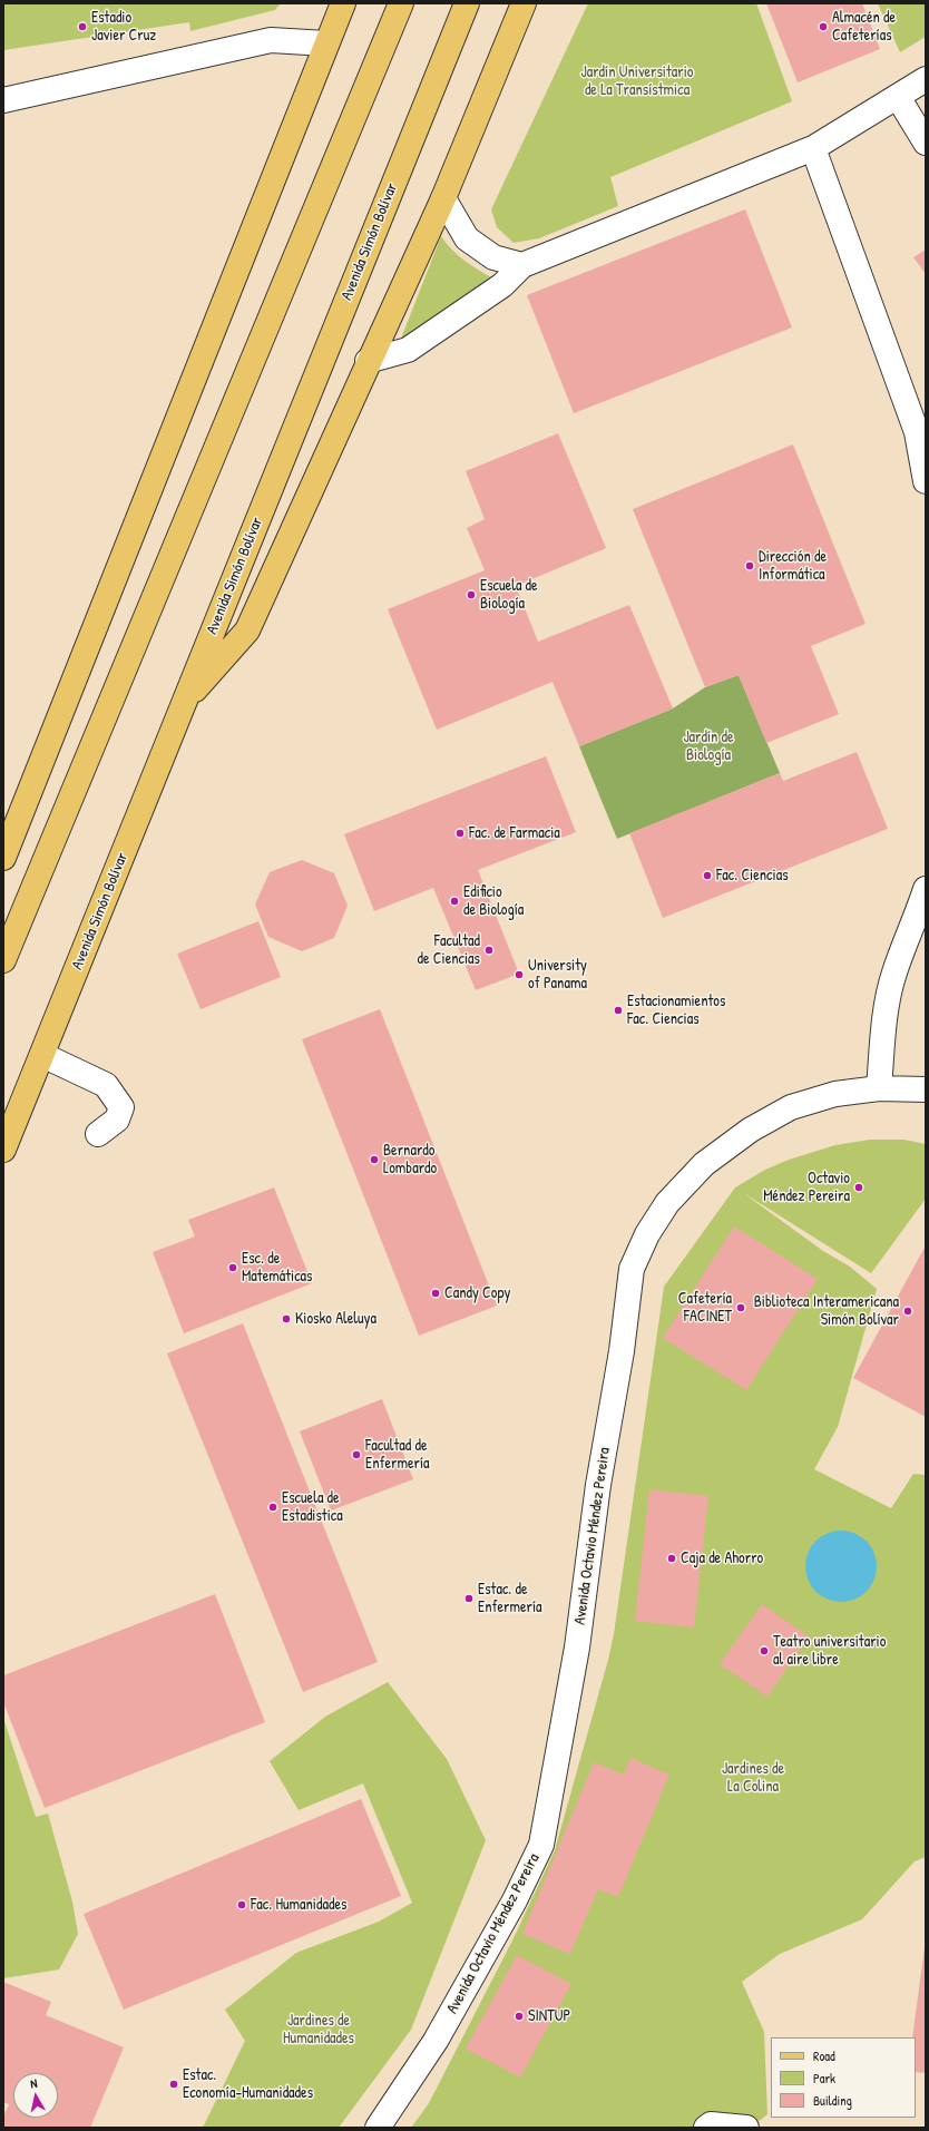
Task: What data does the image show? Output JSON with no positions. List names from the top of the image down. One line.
{"streets":{"main road":["Avenida Simón Bolívar"],"street":["Avenida Octavio Méndez Pereira"]},"parks":["Jardín Universitario de La Transístmica","Jardín de Biología","Jardines de La Colina","Jardines de Humanidades"],"places":["Estadio Javier Cruz","Almacén de Cafeterías","Dirección de Informática","Escuela de Biología","Fac. de Farmacia","Fac. Ciencias","Edificio de Biología","Facultad de Ciencias","University of Panama","Estacionamientos Fac. Ciencias","Bernardo Lombardo","Octavio Méndez Pereira","Esc. de Matemáticas","Candy Copy","Cafetería FACINET","Biblioteca Interamericana Simón Bolívar","Kiosko Aleluya","Facultad de Enfermería","Escuela de Estadistica","Caja de Ahorro","Estac. de Enfermería","Teatro universitario al aire libre","Fac. Humanidades","SINTUP","Estac. Economía-Humanidades"],"legend":["Road","Park","Building"],"north":"top"}
